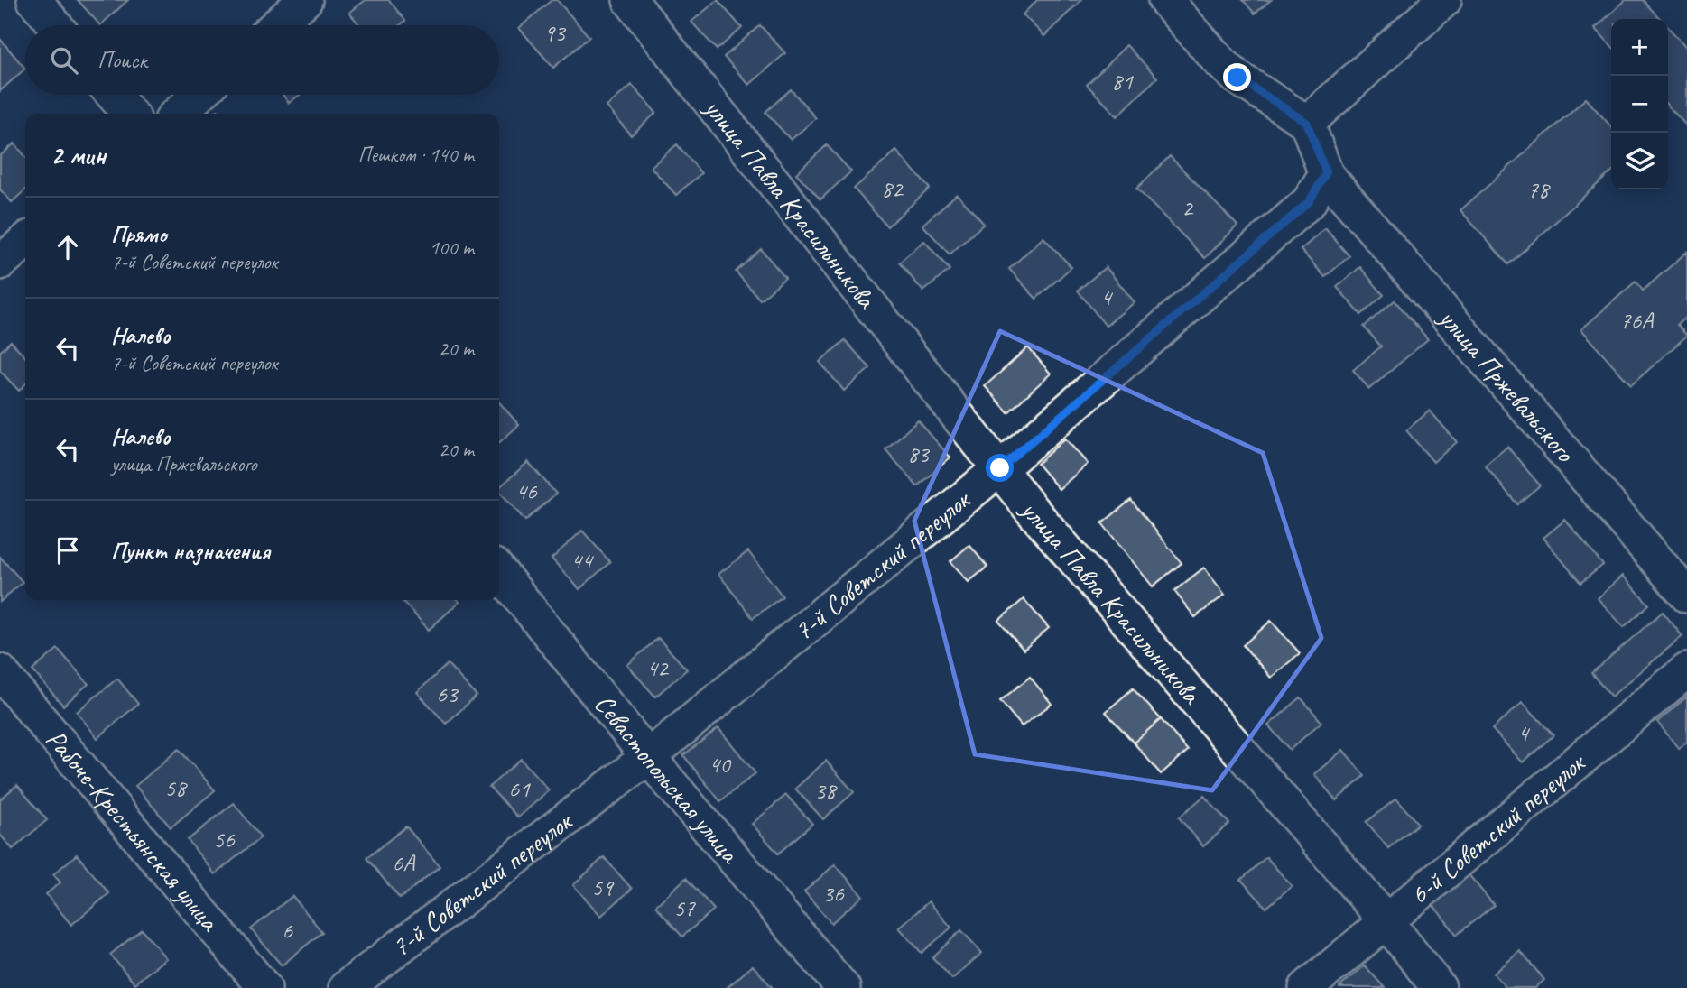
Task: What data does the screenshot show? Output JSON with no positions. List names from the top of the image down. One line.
{"streets":{"street":["улица Павла Красильникова","улица Пржевальского","7-й Советский переулок","Севастопольская улица","6-й Советский переулок","Рабоче-Крестьянская улица"]},"crossings":[["улица Павла Красильникова","7-й Советский переулок"],["улица Павла Красильникова","6-й Советский переулок"],["улица Пржевальского","7-й Советский переулок"],["7-й Советский переулок","Севастопольская улица"]],"house_numbers":["93","81","82","78","2","4","76А","83","46","44","42","63","4","40","58","61","38","56","6А","59","36","57","6"],"page":{"map_buttons":["+","−"],"search":"Поиск","heading":["2 мин","Пешком · 140 m"],"list":[["Прямо","7-й Советский переулок","100 m"],["Налево","7-й Советский переулок","20 m"],["Налево","улица Пржевальского","20 m"],"Пункт назначения"]}}
